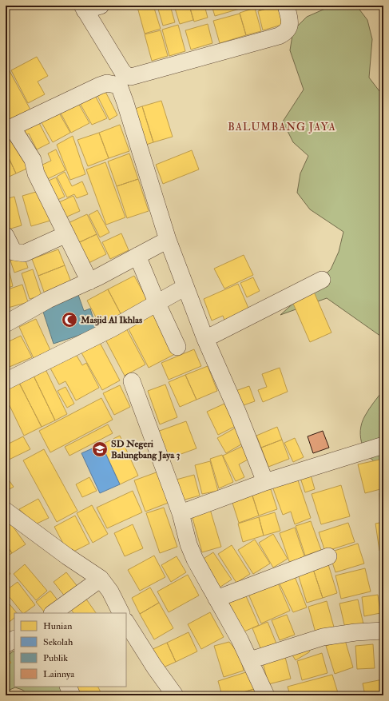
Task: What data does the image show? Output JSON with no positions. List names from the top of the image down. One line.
{"districts":["BALUMBANG JAYA"],"places":{"mosque":["Masjid Al Ikhlas"],"school or university":["SD Negeri Balungbang Jaya 3"]},"legend":["Hunian","Sekolah","Publik","Lainnya"]}
